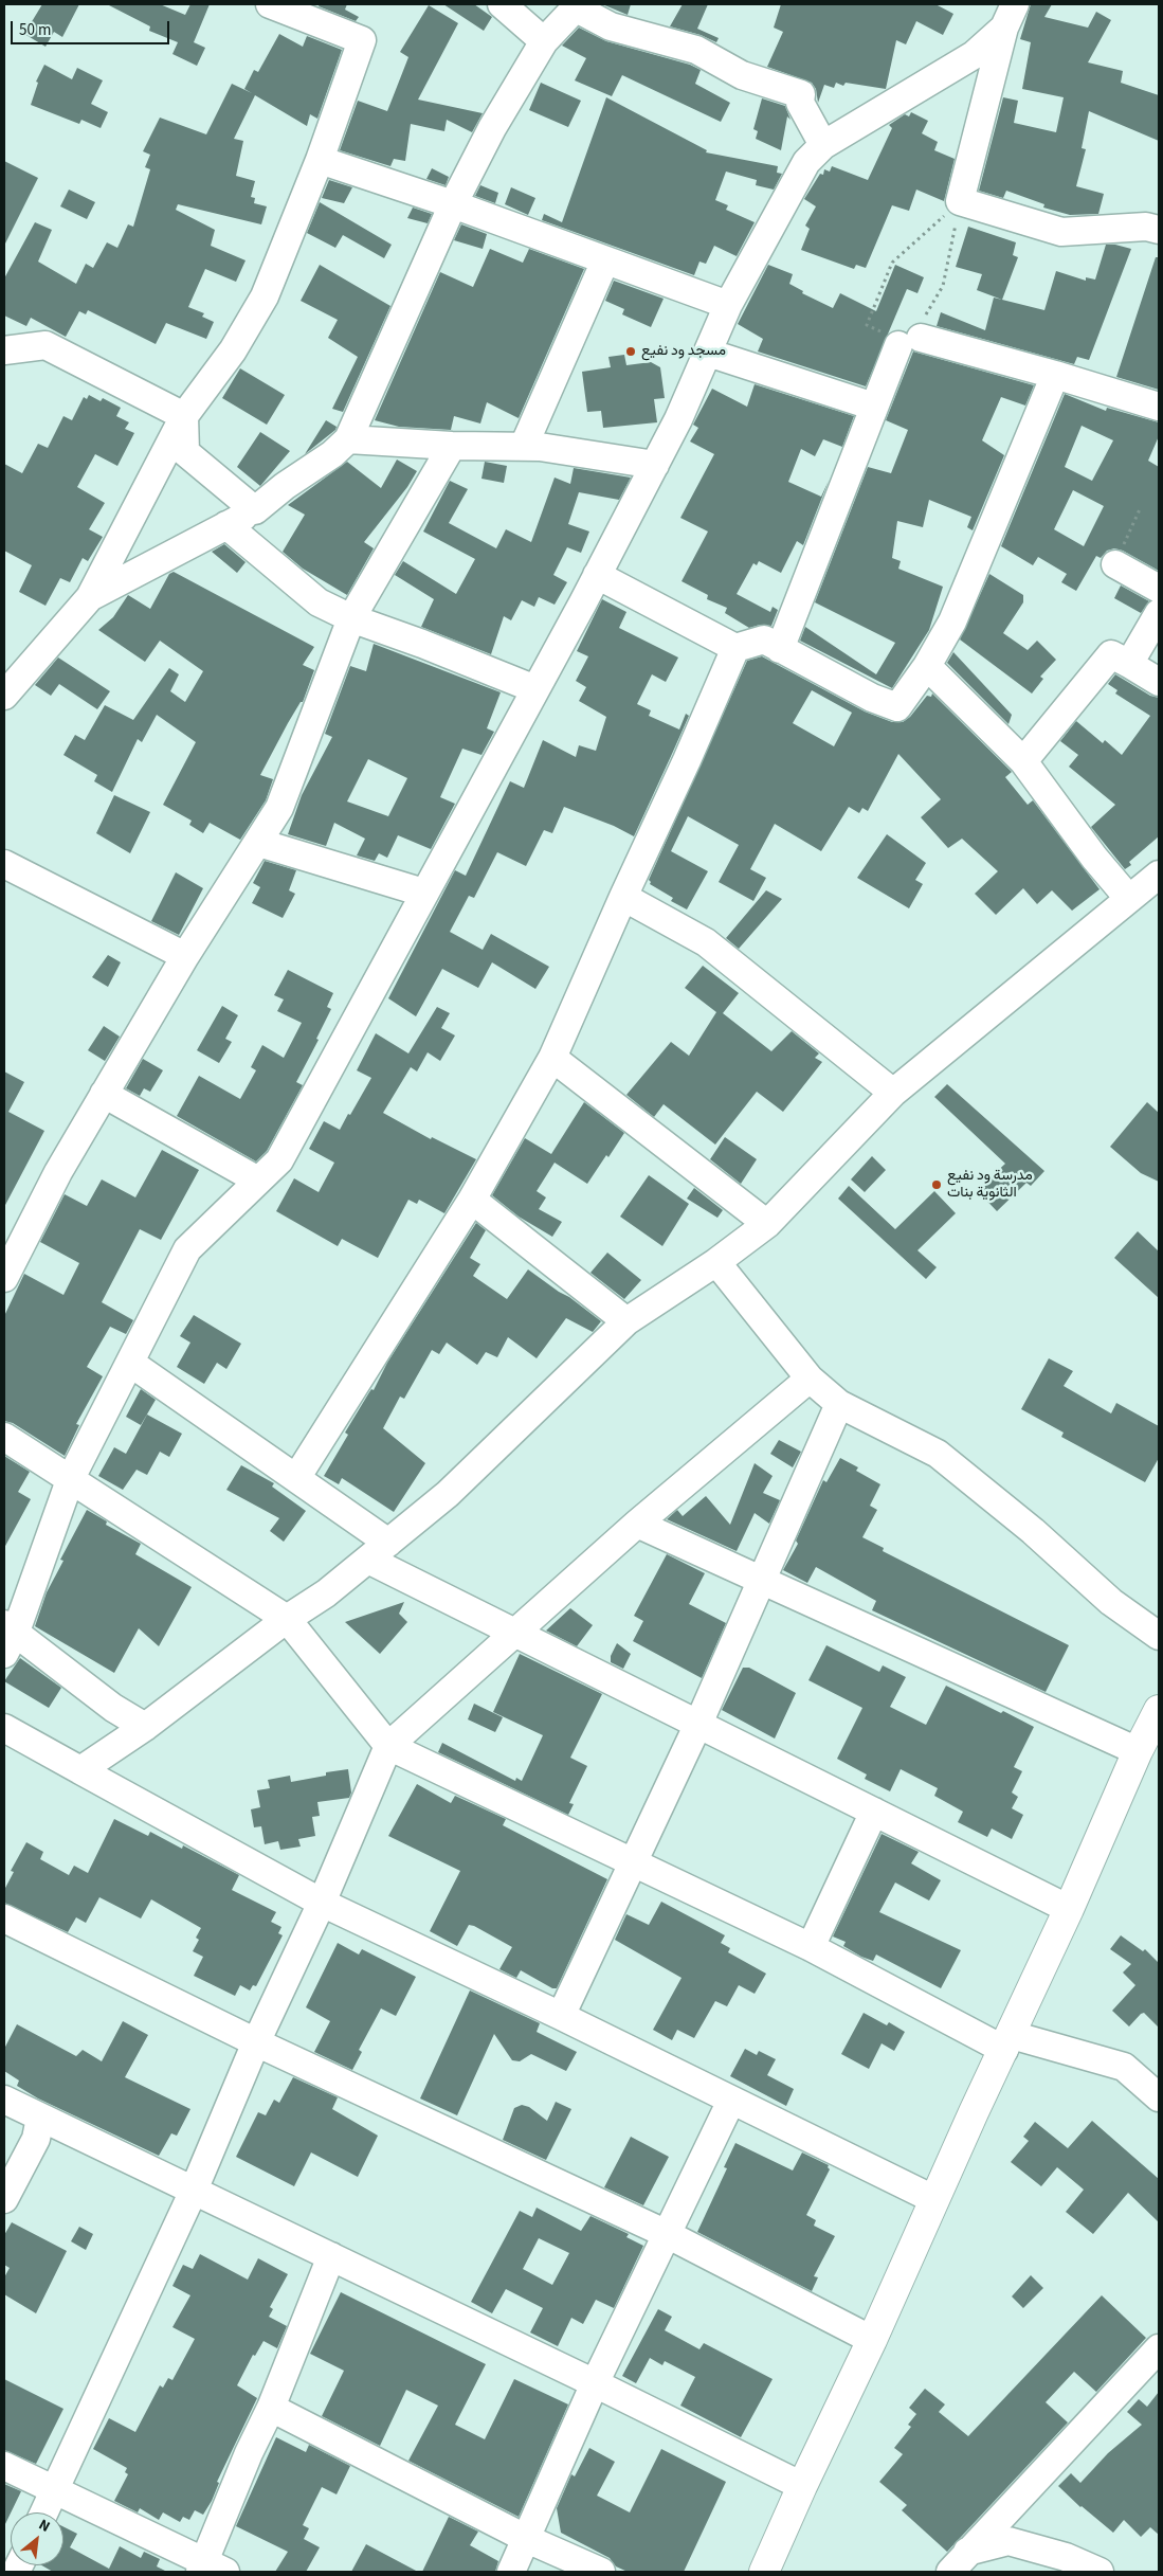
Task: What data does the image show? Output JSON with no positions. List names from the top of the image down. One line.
{"places":["مسجد ود نفيع","مدرسة ود نفيع الثانوية بنات"],"scale_bar":"50 m","north":"top right"}
